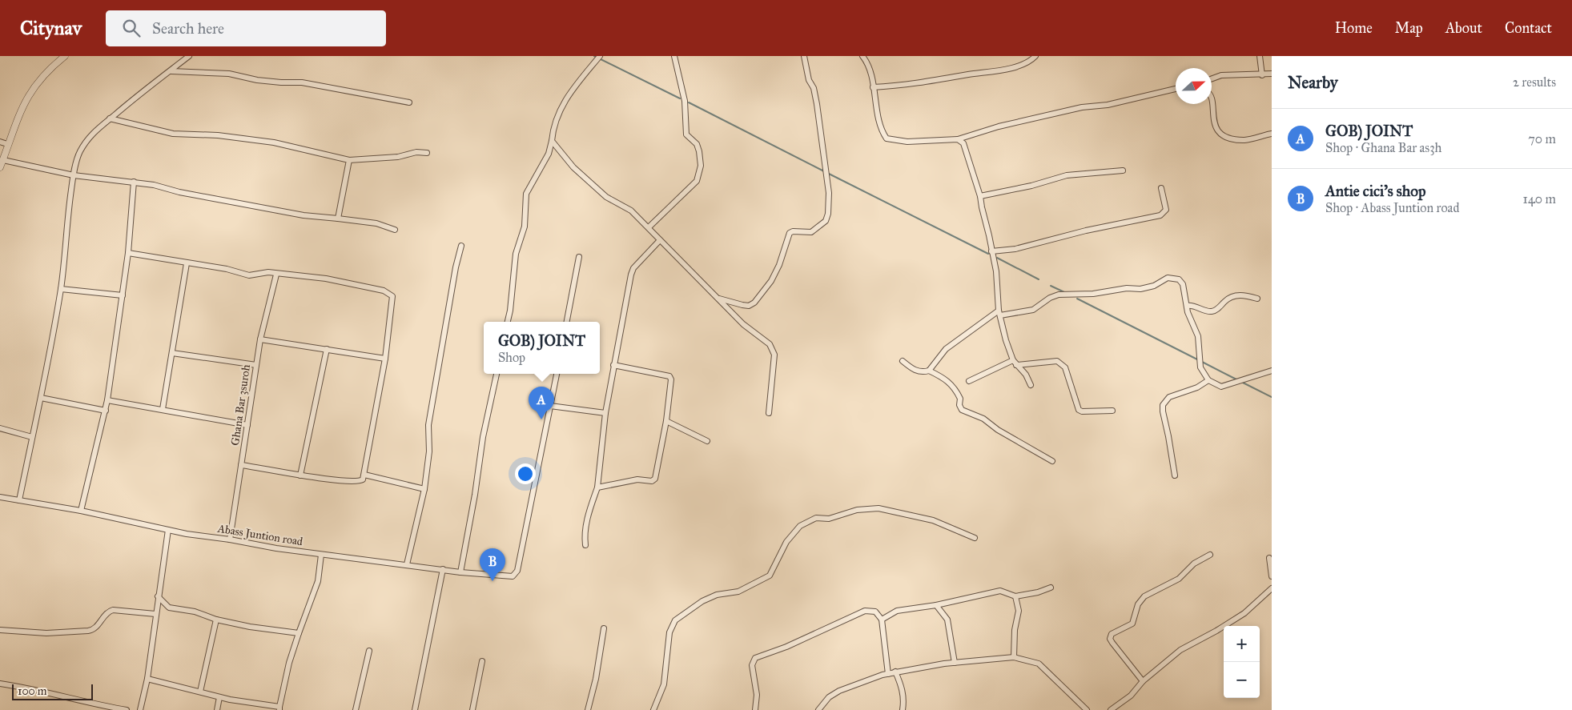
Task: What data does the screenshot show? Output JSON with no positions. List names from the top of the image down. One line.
{"streets":{"street":["Ghana Bar 3suroh","Abass Juntion road"]},"crossings":[["Ghana Bar 3suroh","Abass Juntion road"]],"scale_bar":"100 m","north":"right","page":{"header":"Citynav","search":"Search here","nav":["Home","Map","About","Contact"],"heading":["Nearby","2 results"],"list":[{"mark":"A","name":"GOB) JOINT","note":"Shop · Ghana Bar as3h","value":"70 m"},{"mark":"B","name":"Antie cici's shop","note":"Shop · Abass Juntion road","value":"140 m"}],"popup":["GOB) JOINT","Shop"],"pins":["A","B"],"map_buttons":["+","−"],"scale":"100 m"}}
